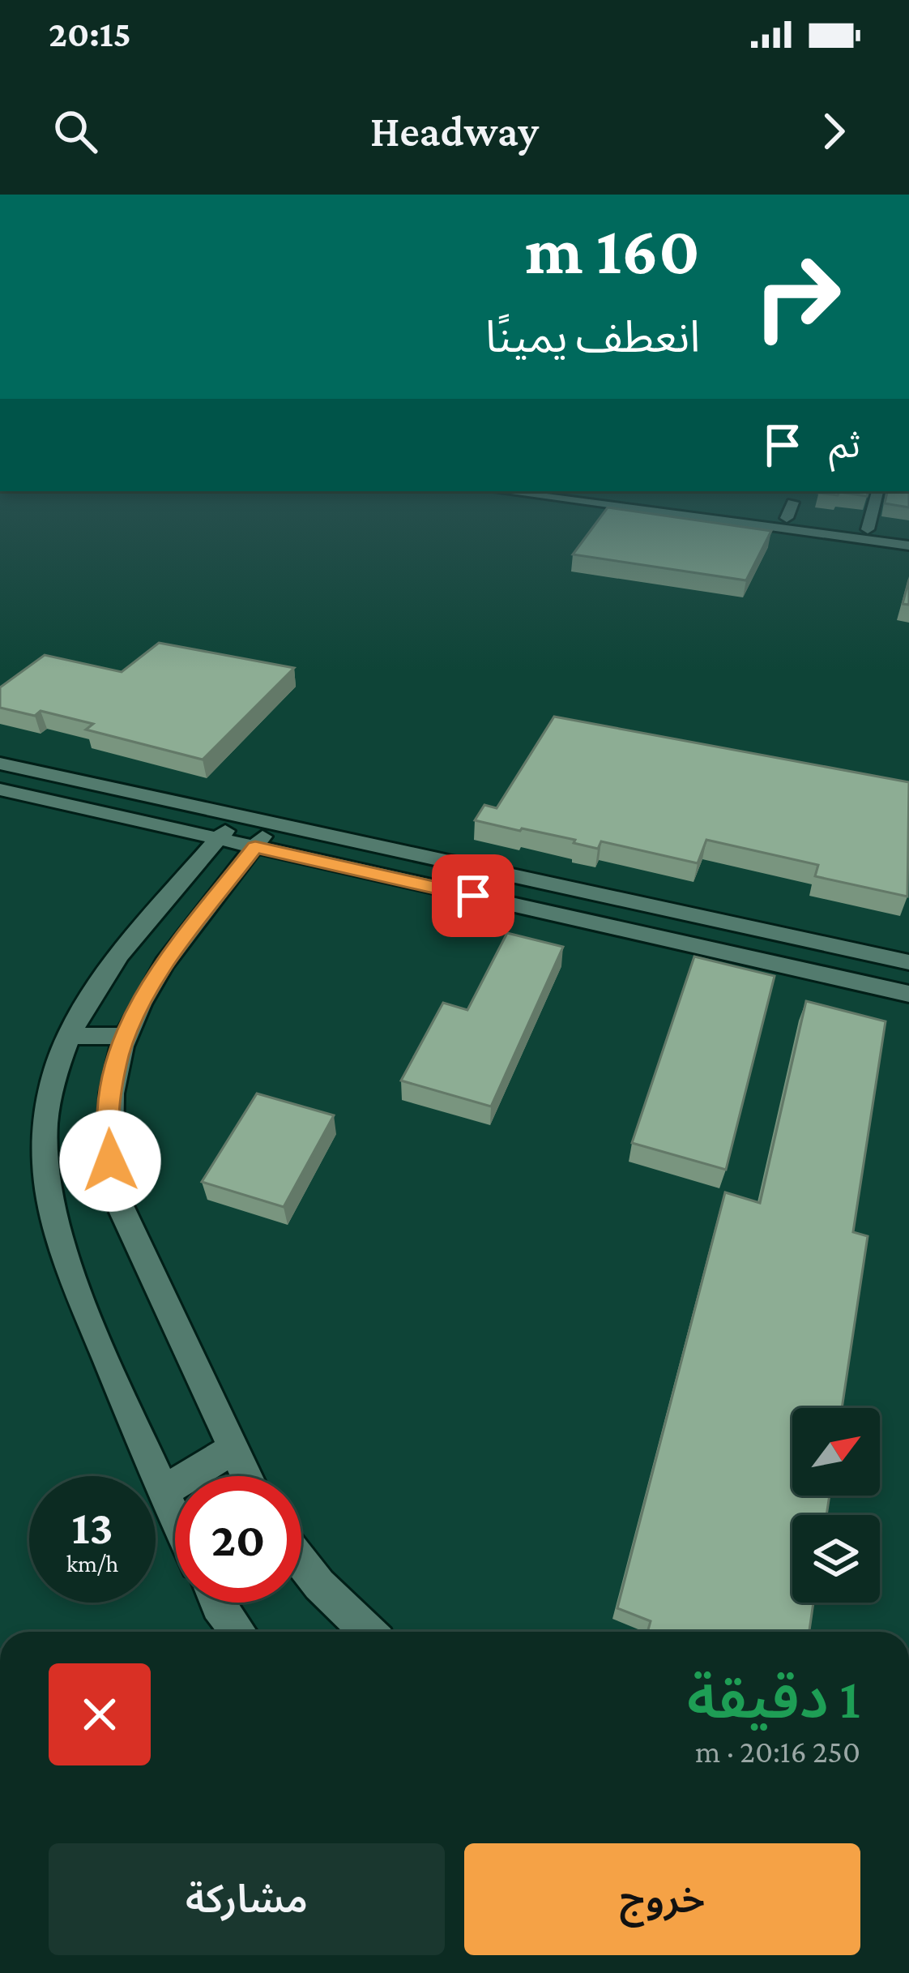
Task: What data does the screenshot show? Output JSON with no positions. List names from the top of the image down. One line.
{"north":"top right","page":{"status":"20:15","header":"Headway","turn":["160 m","انعطف يمينًا"],"then":"ثم","speed":"13 km/h","limit":"20","heading":["1 دقيقة","250 m · 20:16"],"buttons":["خروج","مشاركة"]}}
